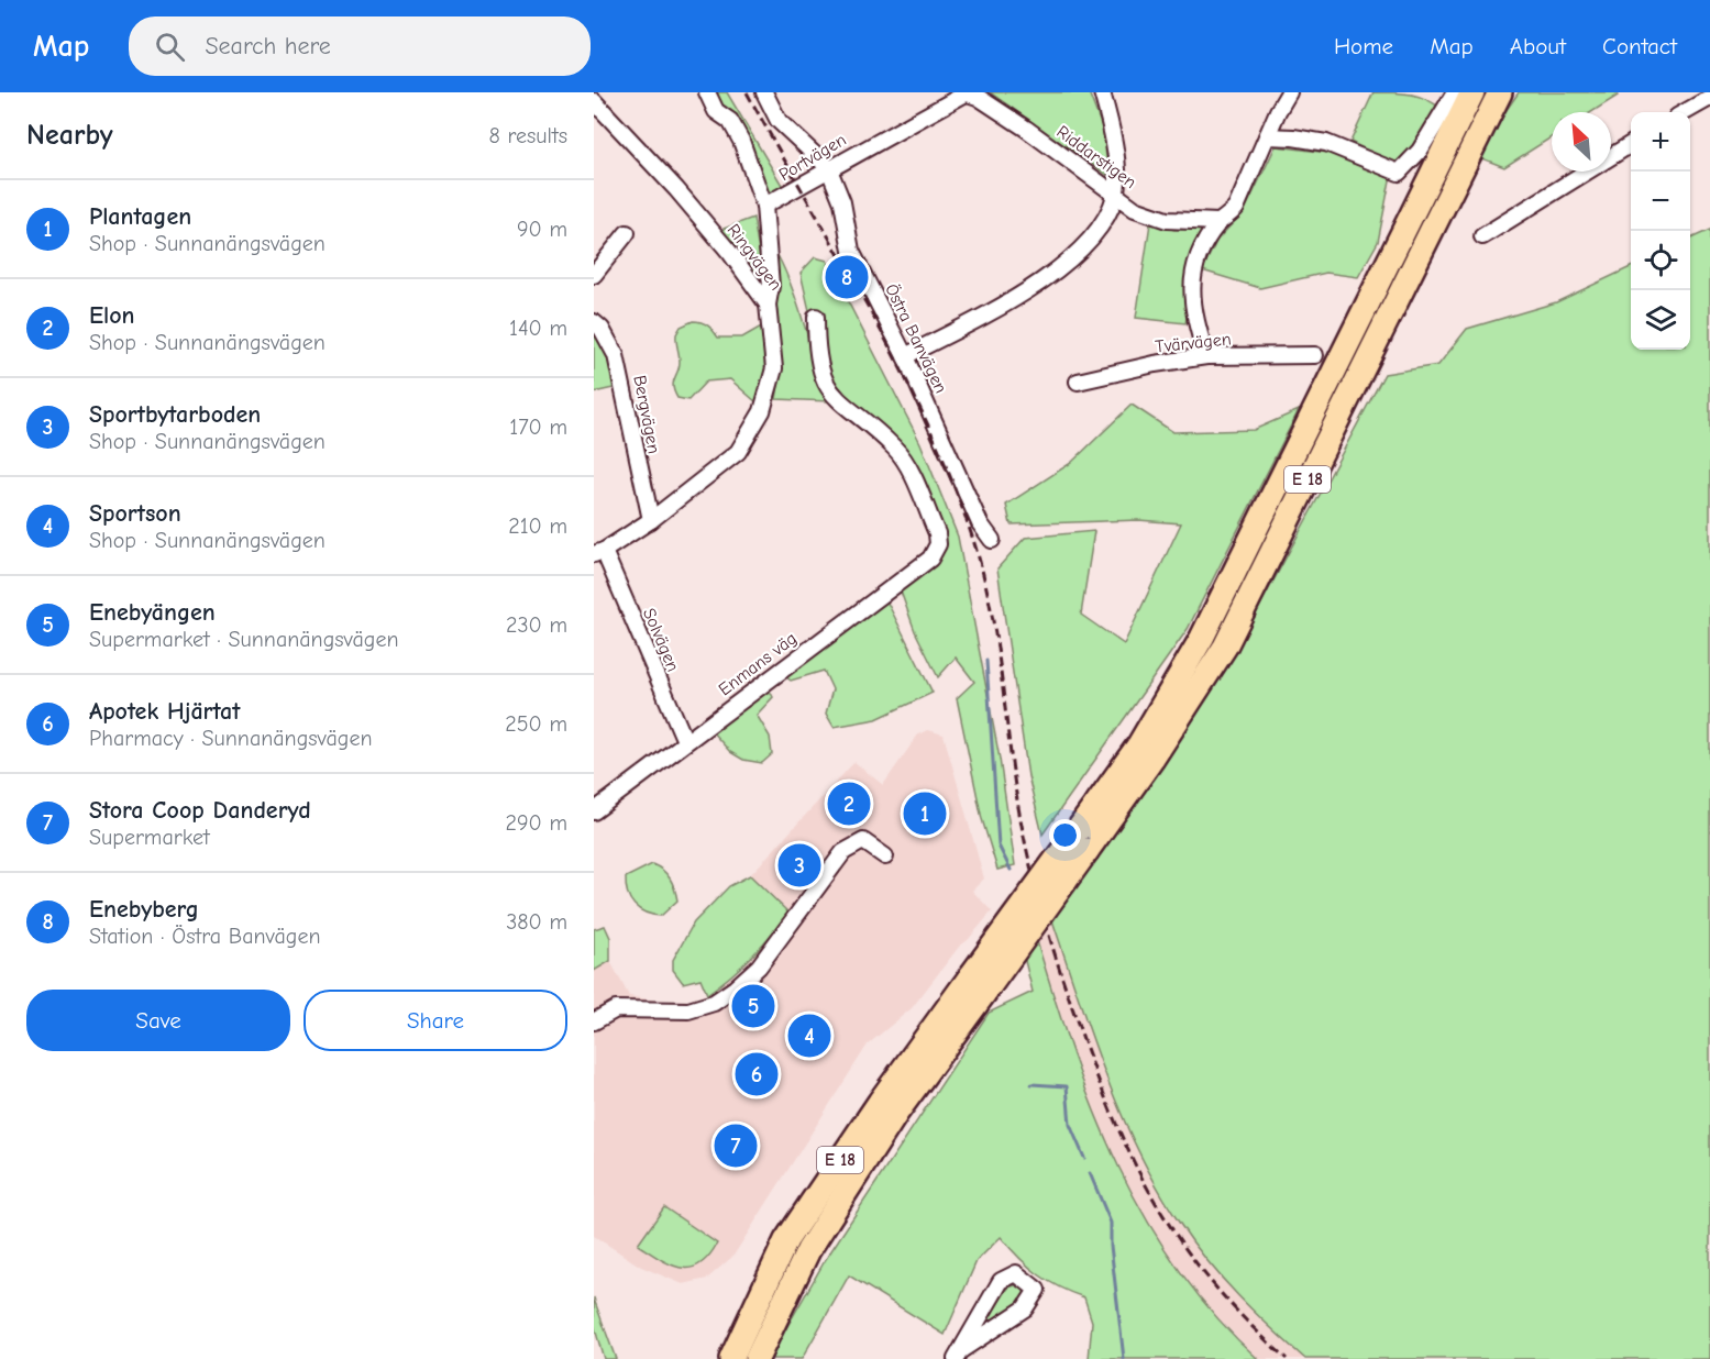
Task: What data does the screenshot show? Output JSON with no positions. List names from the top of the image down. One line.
{"streets":{"highway":["E 18"],"street":["Portvägen","Riddarstigen","Ringvägen","Östra Banvägen","Tvärvägen","Bergvägen","Solvägen","Enmans väg"]},"crossings":[["Portvägen","Riddarstigen"],["Portvägen","Östra Banvägen"],["Ringvägen","Bergvägen"],["Ringvägen","Solvägen"],["Solvägen","Enmans väg"]],"north":"top left","page":{"header":"Map","search":"Search here","nav":["Home","Map","About","Contact"],"heading":["Nearby","8 results"],"map_buttons":["+","−"],"list":[{"mark":"1","name":"Plantagen","note":"Shop · Sunnanängsvägen","value":"90 m"},{"mark":"2","name":"Elon","note":"Shop · Sunnanängsvägen","value":"140 m"},{"mark":"3","name":"Sportbytarboden","note":"Shop · Sunnanängsvägen","value":"170 m"},{"mark":"4","name":"Sportson","note":"Shop · Sunnanängsvägen","value":"210 m"},{"mark":"5","name":"Enebyängen","note":"Supermarket · Sunnanängsvägen","value":"230 m"},{"mark":"6","name":"Apotek Hjärtat","note":"Pharmacy · Sunnanängsvägen","value":"250 m"},{"mark":"7","name":"Stora Coop Danderyd","note":"Supermarket","value":"290 m"},{"mark":"8","name":"Enebyberg","note":"Station · Östra Banvägen","value":"380 m"}],"pins":["8","2","1","3","5","4","6","7"],"buttons":["Save","Share"]}}
